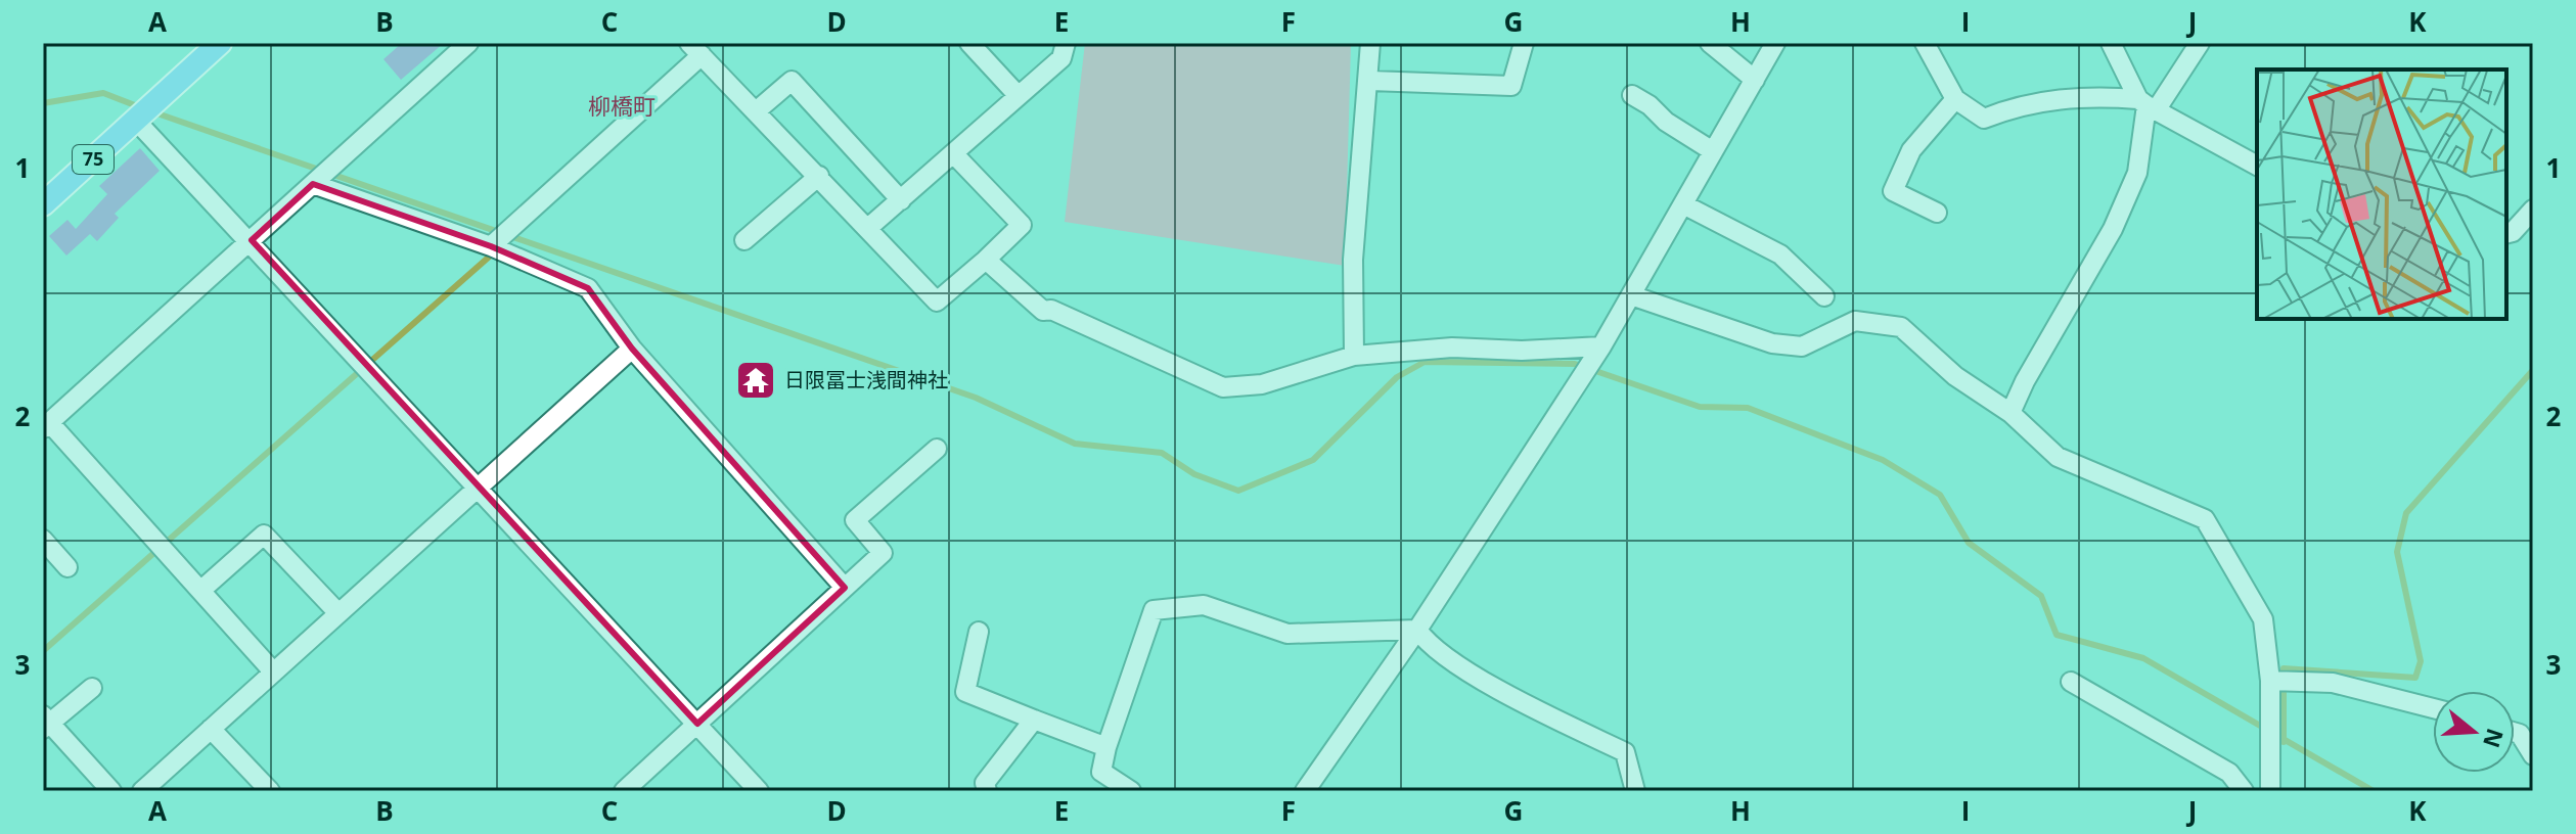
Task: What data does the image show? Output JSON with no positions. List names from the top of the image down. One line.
{"streets":{"main road":["75"]},"districts":["柳橋町"],"places":{"temple":["日限冨士浅間神社"]},"north":"right","grid":{"columns":["A","B","C","D","E","F","G","H","I","J","K"],"rows":["1","2","3"]}}
